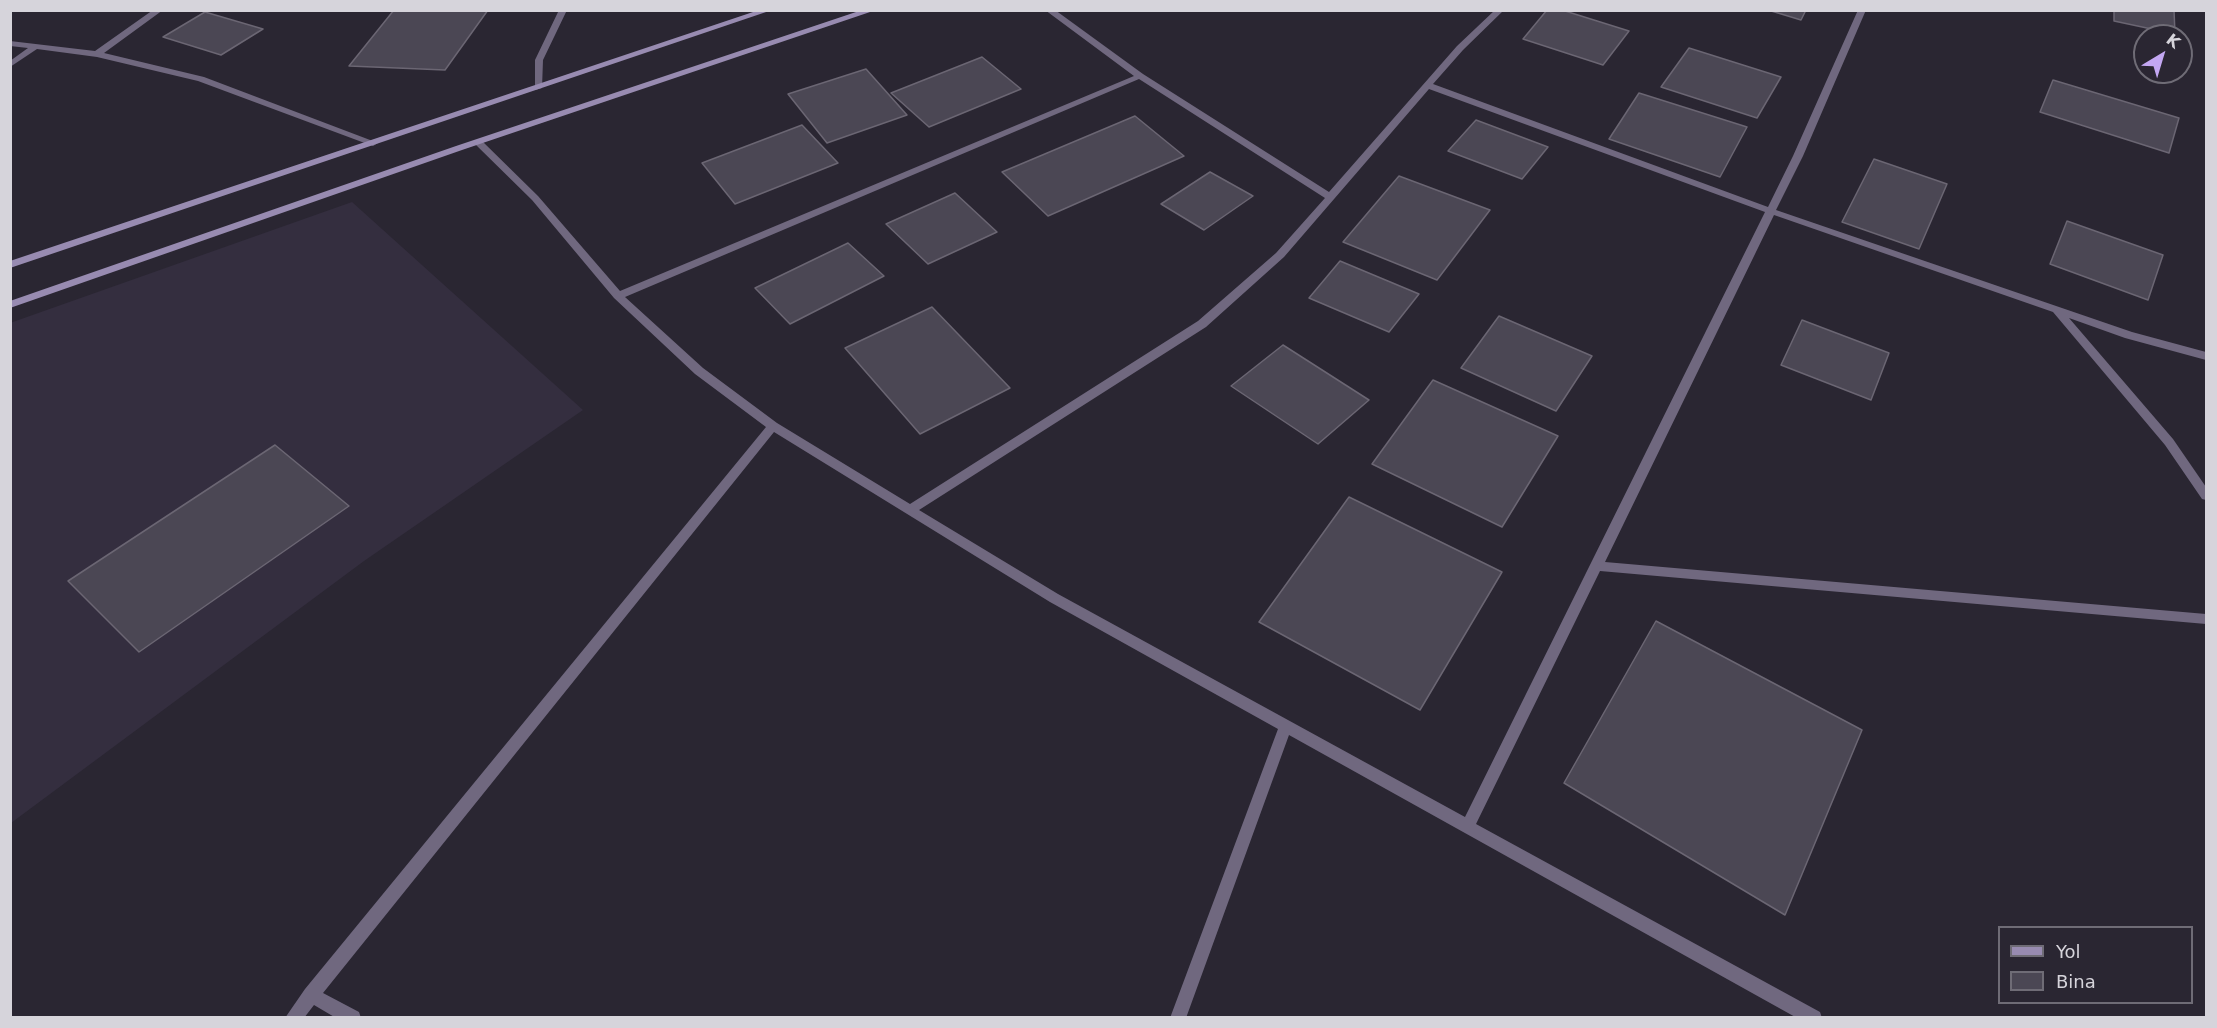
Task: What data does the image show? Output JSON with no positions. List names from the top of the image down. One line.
{"legend":["Yol","Bina"],"north":"top right"}
